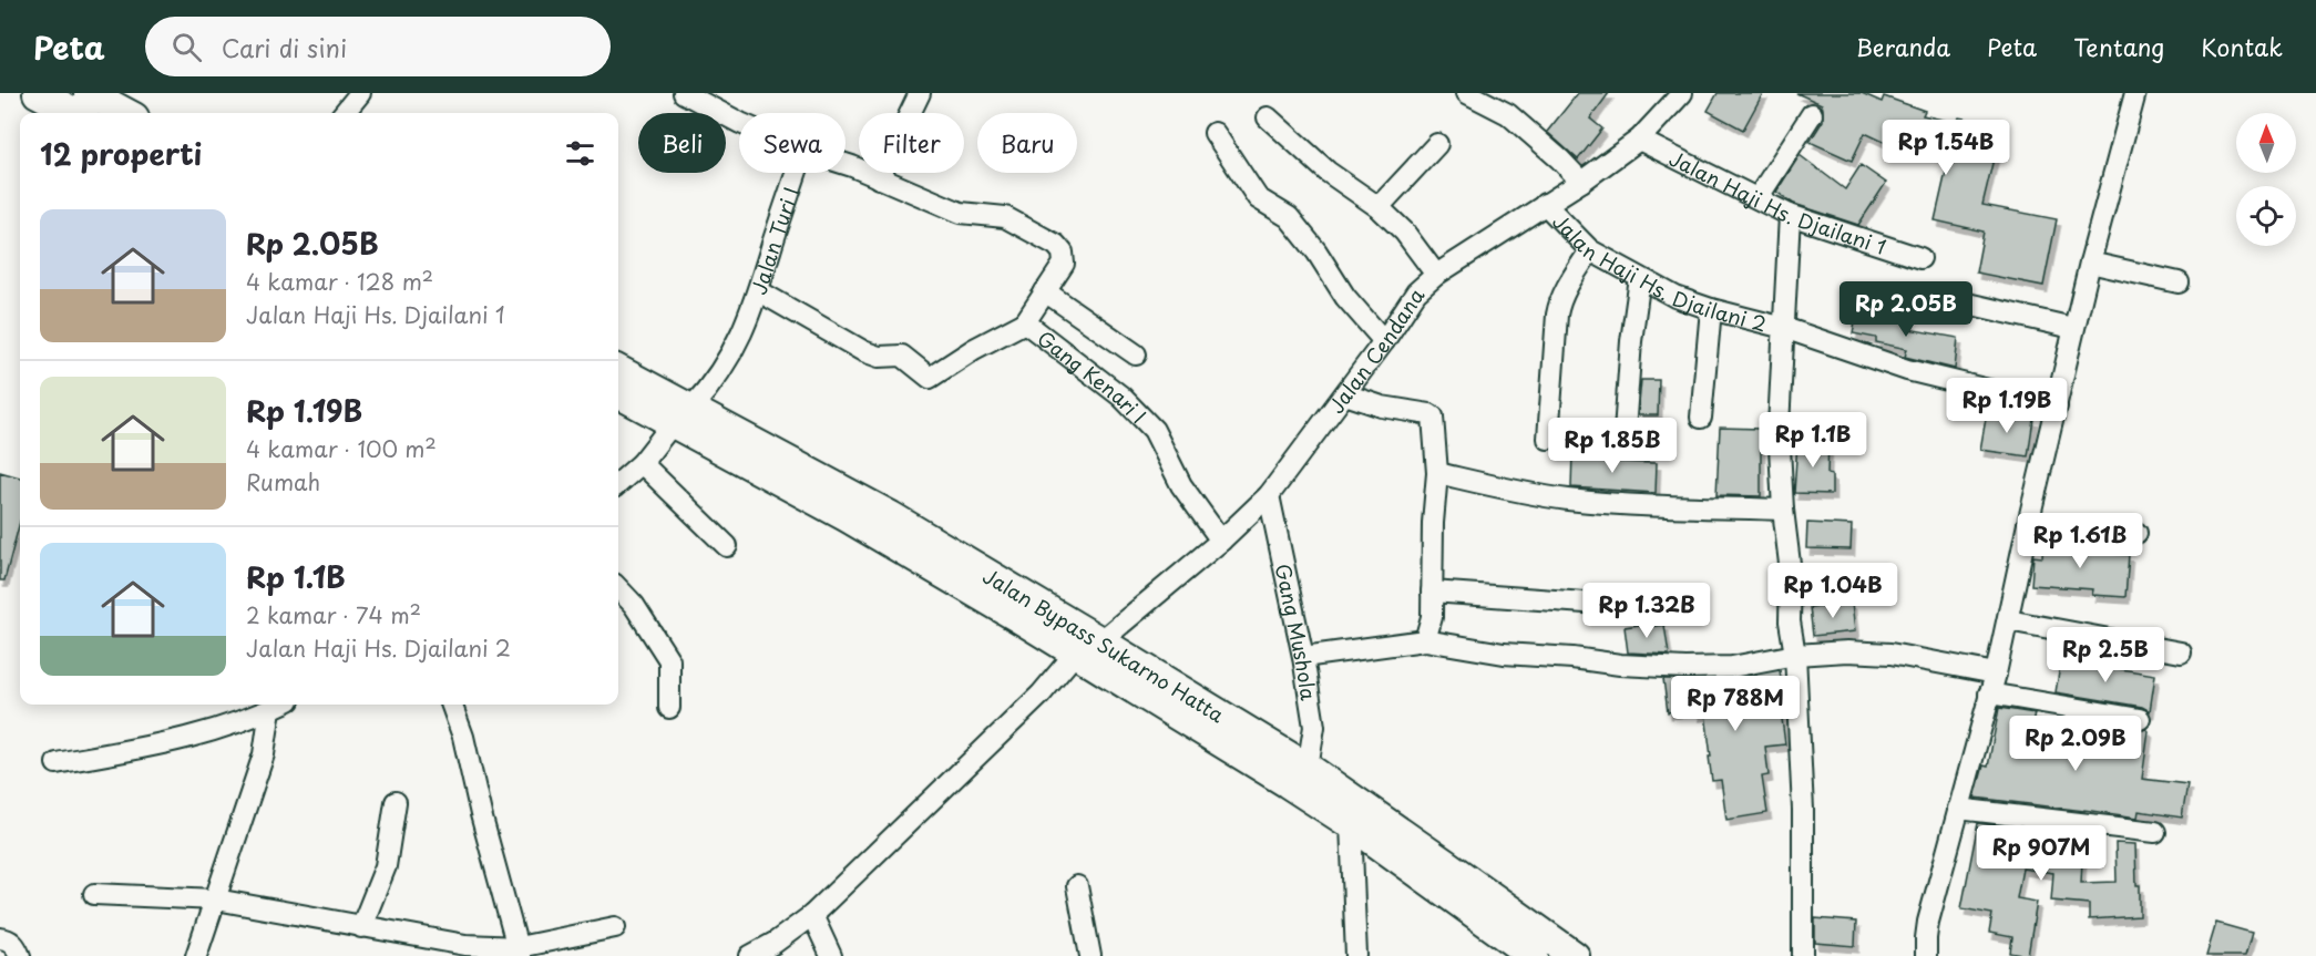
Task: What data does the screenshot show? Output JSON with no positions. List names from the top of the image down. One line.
{"streets":{"highway":["Jalan Bypass Sukarno Hatta"],"street":["Jalan Haji Hs. Djailani 1","Jalan Turi I","Jalan Haji Hs. Djailani 2","Jalan Cendana","Gang Kenari I","Gang Mushola"]},"crossings":[["Jalan Haji Hs. Djailani 1","Jalan Cendana"],["Jalan Turi I","Jalan Bypass Sukarno Hatta"],["Jalan Haji Hs. Djailani 2","Jalan Cendana"],["Jalan Cendana","Gang Kenari I"],["Jalan Cendana","Gang Mushola"],["Jalan Cendana","Jalan Bypass Sukarno Hatta"],["Gang Mushola","Jalan Bypass Sukarno Hatta"]],"north":"top","page":{"header":"Peta","search":"Cari di sini","nav":["Beranda","Peta","Tentang","Kontak"],"chip":["Beli","Sewa","Filter","Baru"],"heading":"12 properti","price":["Rp 1.54B","Rp 2.05B","Rp 1.19B","Rp 1.1B","Rp 1.85B","Rp 1.61B","Rp 1.04B","Rp 1.32B","Rp 2.5B","Rp 788M","Rp 2.09B","Rp 907M"],"list":[{"name":"Rp 2.05B","note":"4 kamar · 128 m² · Jalan Haji Hs. Djailani 1"},{"name":"Rp 1.19B","note":"4 kamar · 100 m² · Rumah"},{"name":"Rp 1.1B","note":"2 kamar · 74 m² · Jalan Haji Hs. Djailani 2"}]}}
